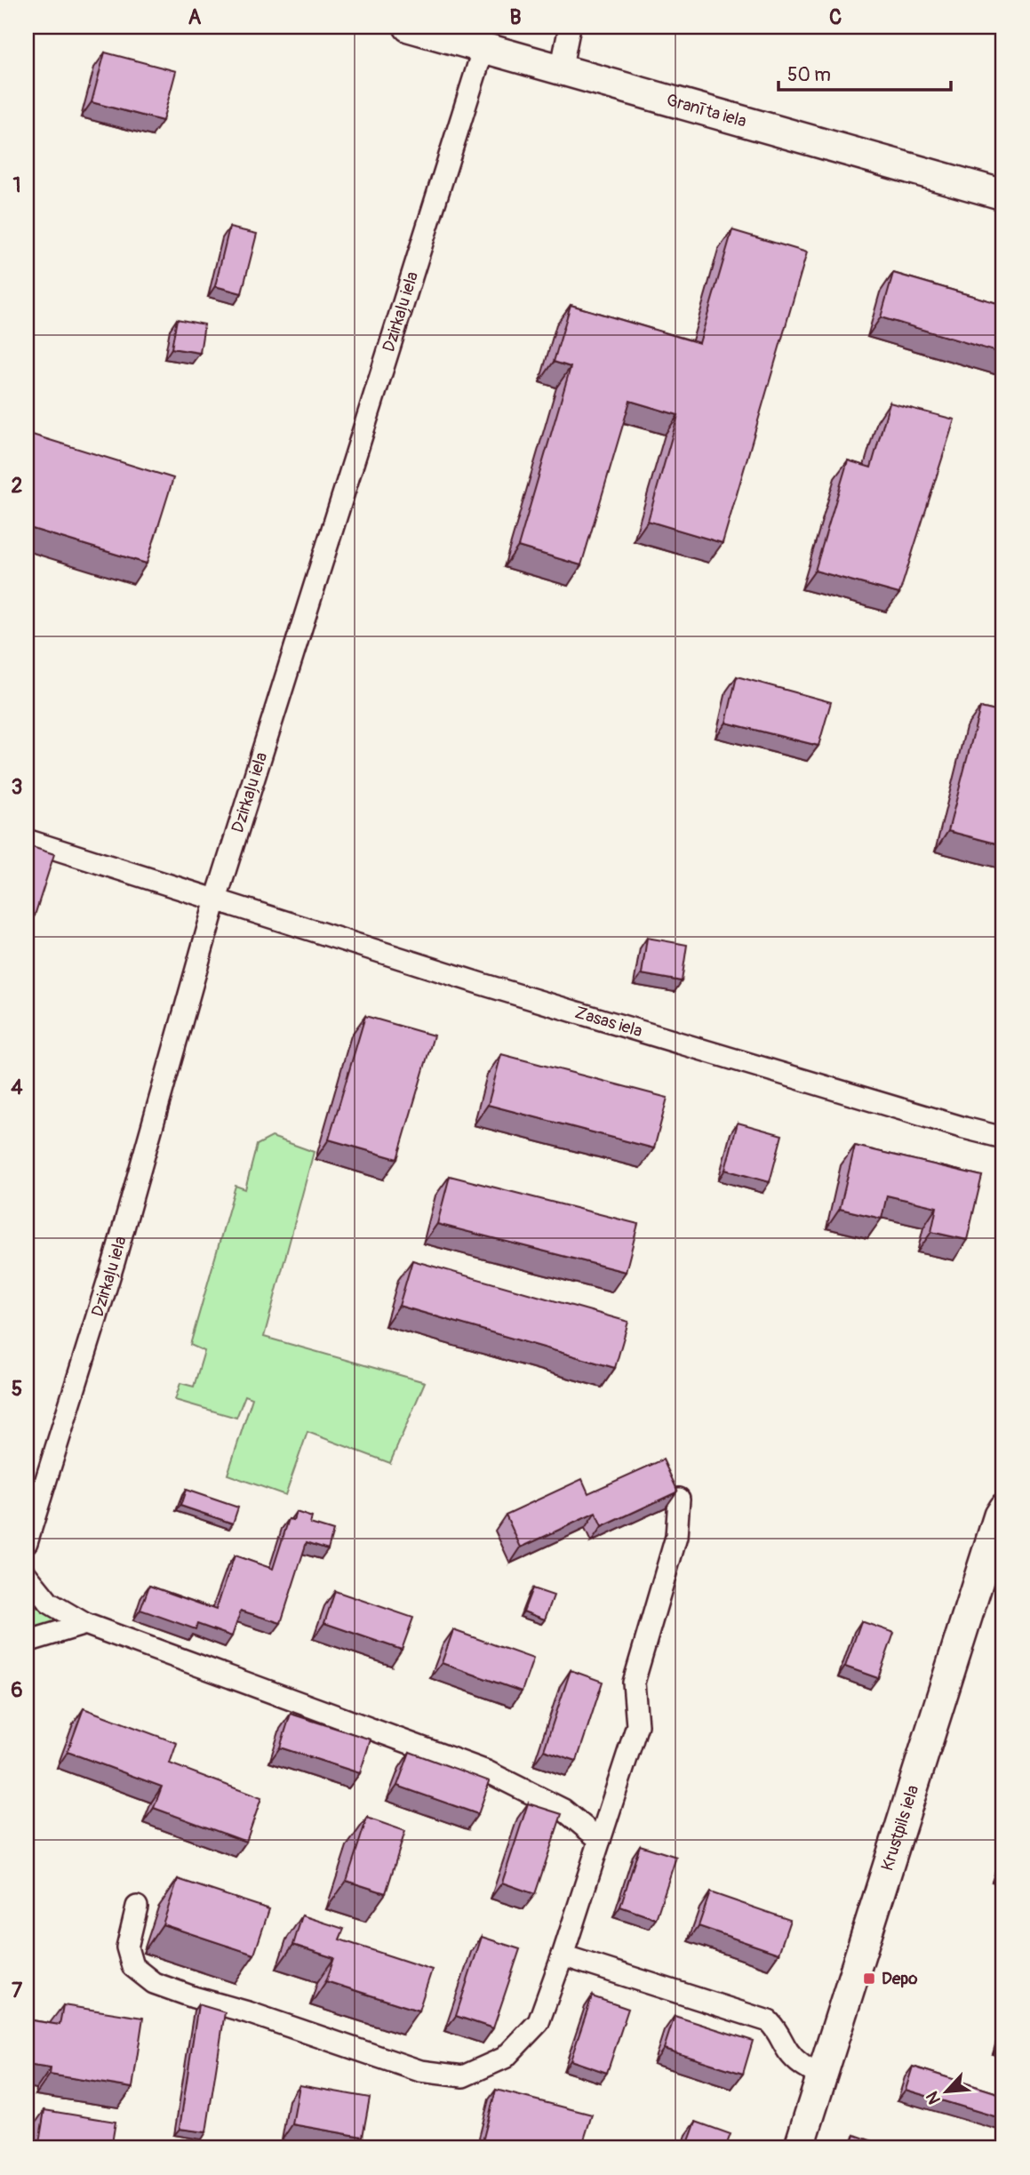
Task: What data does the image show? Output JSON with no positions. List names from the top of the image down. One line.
{"streets":{"main road":["Granīta iela","Krustpils iela"],"street":["Dzirkaļu iela","Zasas iela"]},"crossings":[["Granīta iela","Dzirkaļu iela"],["Dzirkaļu iela","Zasas iela"]],"places":{"transit":["Depo"]},"scale_bar":"50 m","north":"bottom left","grid":{"columns":["A","B","C"],"rows":["1","2","3","4","5","6","7"]}}
